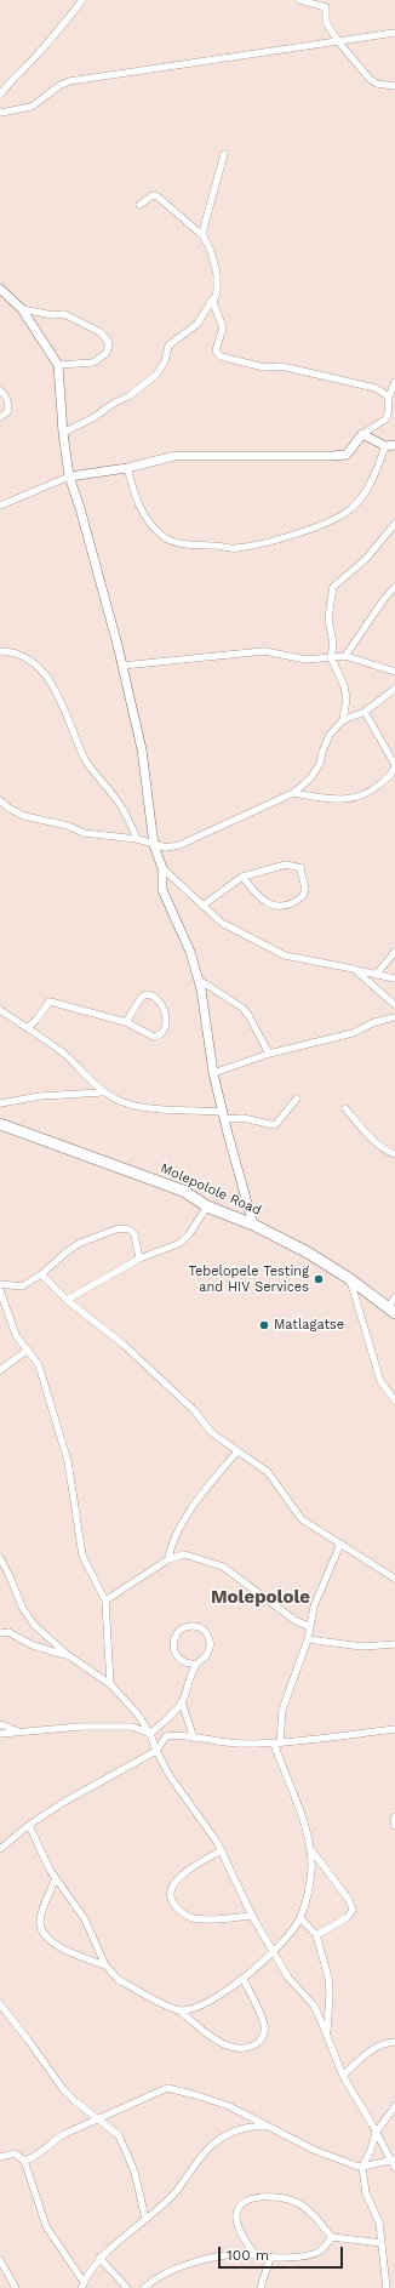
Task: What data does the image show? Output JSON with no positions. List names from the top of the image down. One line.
{"streets":{"main road":["Molepolole Road"]},"districts":["Molepolole"],"places":["Tebelopele Testing and HIV Services","Matlagatse"],"scale_bar":"100 m"}
